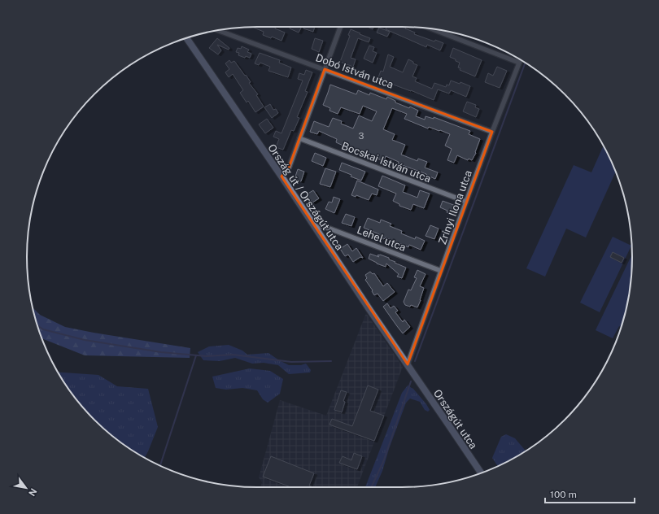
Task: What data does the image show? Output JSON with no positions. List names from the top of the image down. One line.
{"streets":{"main road":["Ország út / Országút utca","Országút utca"],"street":["Dobó István utca","Bocskai István utca","Zrínyi Ilona utca","Lehel utca"]},"crossings":[["Dobó István utca","Zrínyi Ilona utca"],["Bocskai István utca","Zrínyi Ilona utca"],["Ország út / Országút utca","Zrínyi Ilona utca"],["Ország út / Országút utca","Lehel utca"],["Ország út / Országút utca","Országút utca"],["Zrínyi Ilona utca","Lehel utca"],["Zrínyi Ilona utca","Országút utca"]],"house_numbers":["3"],"scale_bar":"100 m","north":"bottom right"}
